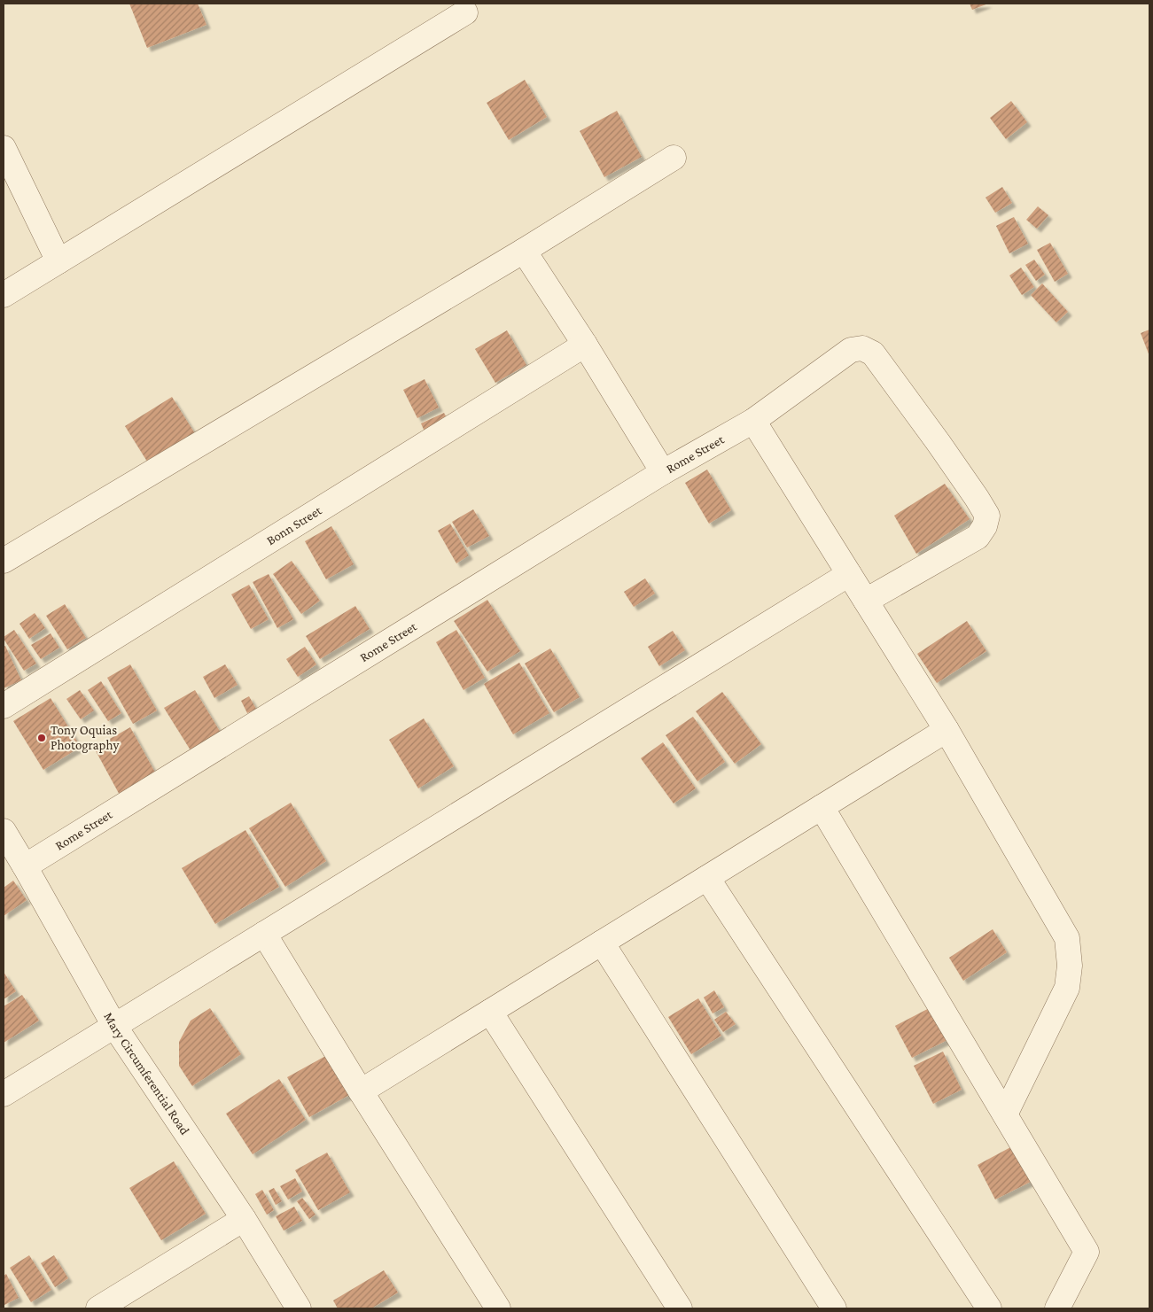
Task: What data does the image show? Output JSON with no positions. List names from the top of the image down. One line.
{"streets":{"street":["Rome Street","Bonn Street","Mary Circumferential Road"]},"crossings":[["Rome Street","Mary Circumferential Road"]],"places":["Tony Oquias Photography"]}
